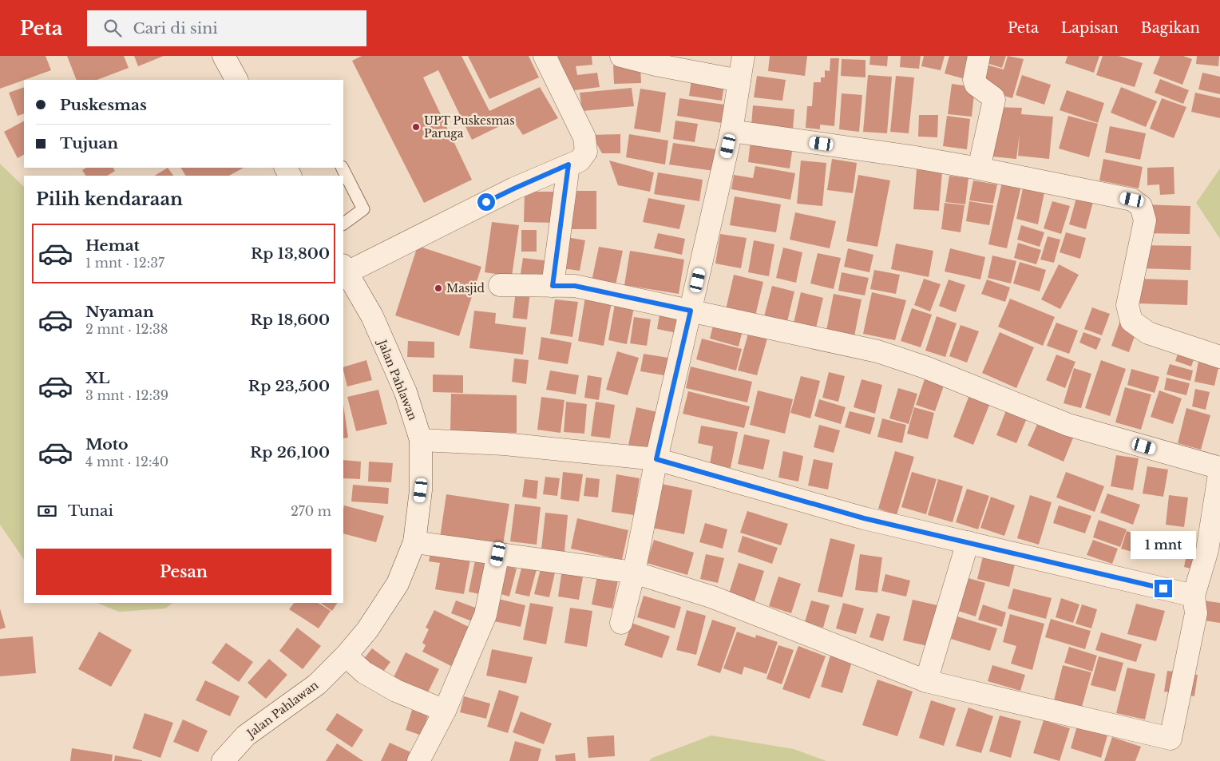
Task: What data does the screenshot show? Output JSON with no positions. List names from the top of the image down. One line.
{"streets":{"street":["Jalan Pahlawan"]},"places":["UPT Puskesmas Paruga","Masjid"],"page":{"header":"Peta","search":"Cari di sini","nav":["Peta","Lapisan","Bagikan"],"banner":["Puskesmas","Tujuan"],"heading":"Pilih kendaraan","list":[{"name":"Hemat","note":"1 mnt · 12:37","value":"Rp 13,800"},{"name":"Nyaman","note":"2 mnt · 12:38","value":"Rp 18,600"},{"name":"XL","note":"3 mnt · 12:39","value":"Rp 23,500"},{"name":"Moto","note":"4 mnt · 12:40","value":"Rp 26,100"}],"pay":["Tunai","270 m"],"bubble":"1 mnt","buttons":"Pesan"}}
